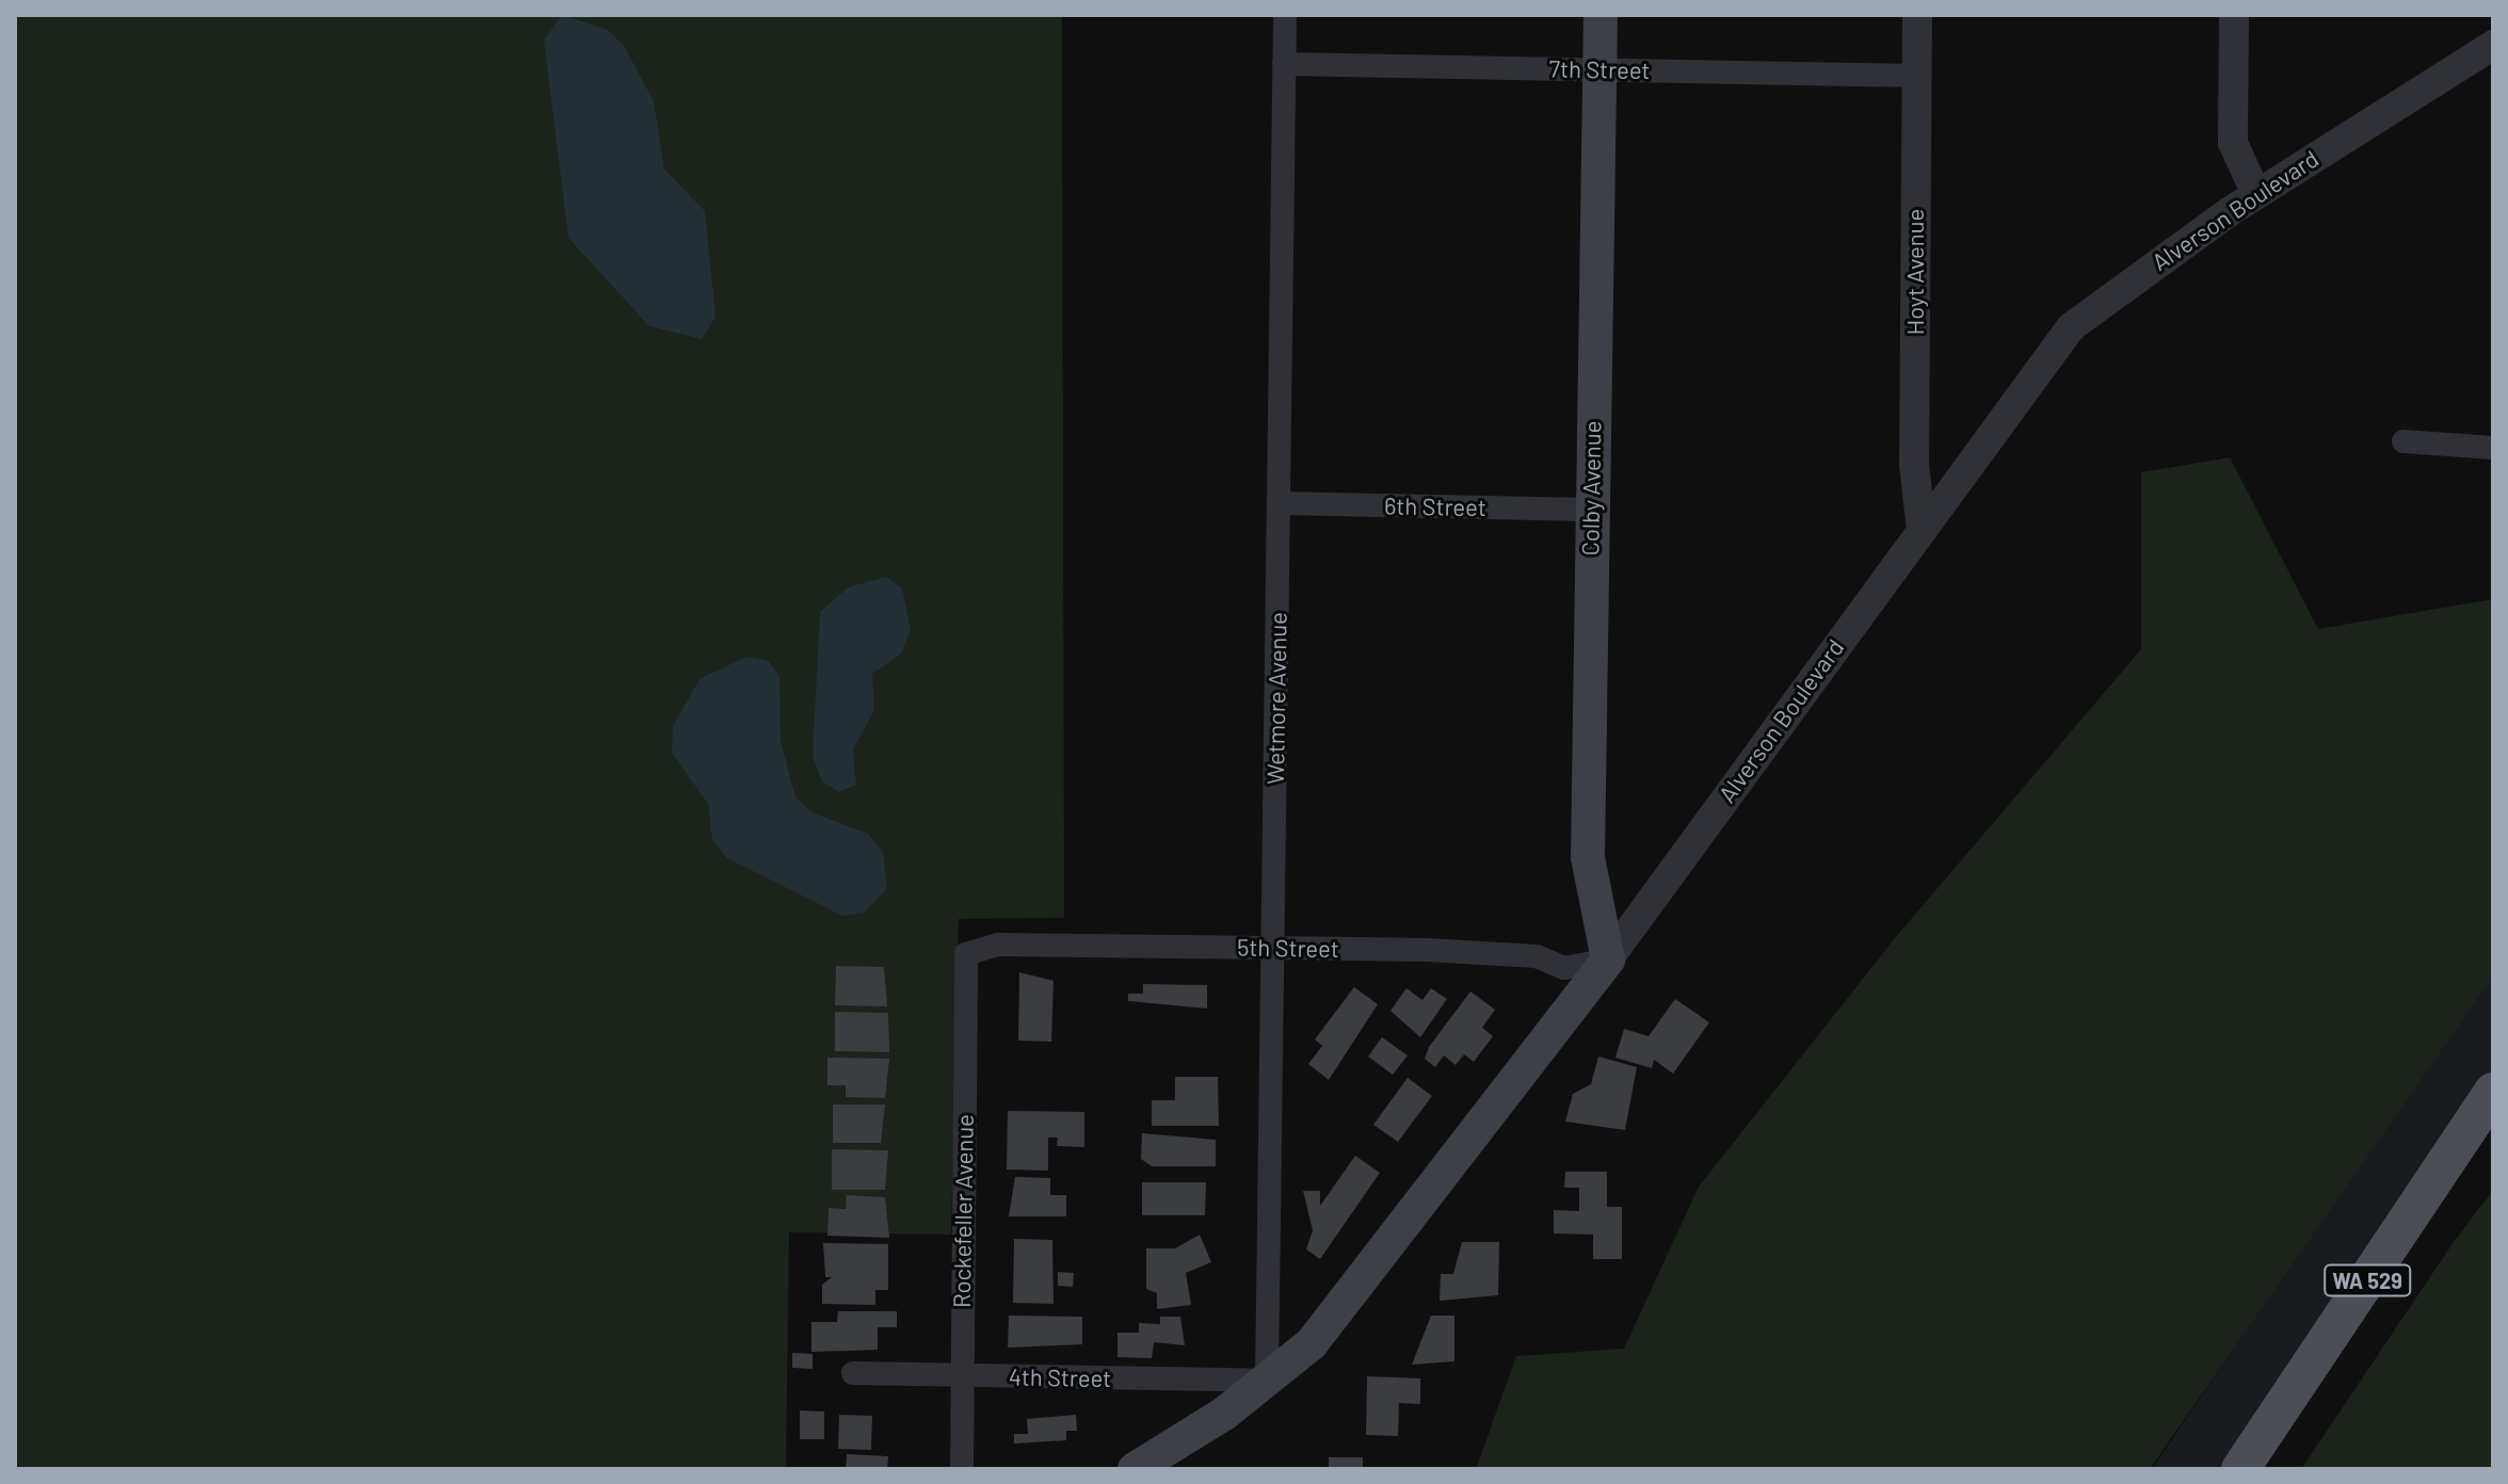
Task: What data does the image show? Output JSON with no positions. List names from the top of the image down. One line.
{"streets":{"main road":["Alverson Boulevard","Colby Avenue","WA 529"],"street":["7th Street","Hoyt Avenue","6th Street","Wetmore Avenue","5th Street","Rockefeller Avenue","4th Street"]},"crossings":[["7th Street","Hoyt Avenue"],["7th Street","Colby Avenue"],["7th Street","Wetmore Avenue"],["Alverson Boulevard","Hoyt Avenue"],["Alverson Boulevard","Colby Avenue"],["Alverson Boulevard","Wetmore Avenue"],["Alverson Boulevard","5th Street"],["Alverson Boulevard","4th Street"],["Colby Avenue","6th Street"],["Colby Avenue","5th Street"],["6th Street","Wetmore Avenue"],["Wetmore Avenue","5th Street"],["Wetmore Avenue","4th Street"],["5th Street","Rockefeller Avenue"],["Rockefeller Avenue","4th Street"]]}
